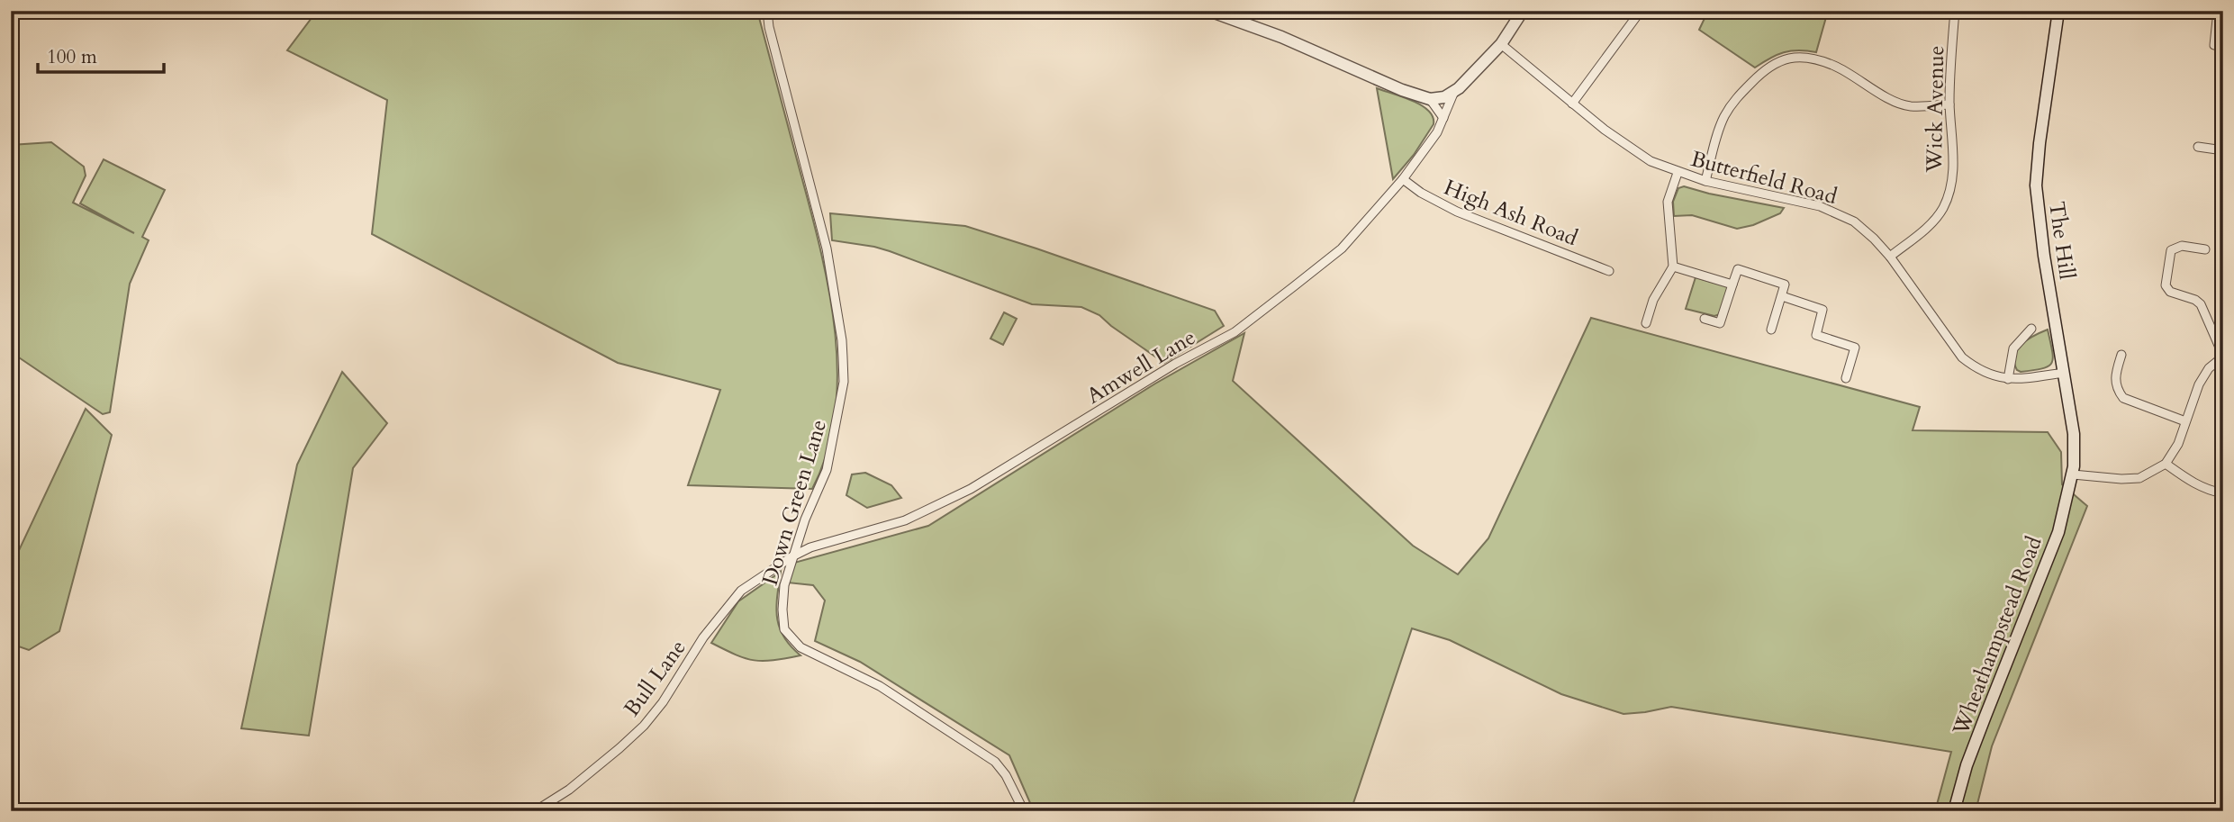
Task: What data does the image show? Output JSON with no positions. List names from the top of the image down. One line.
{"streets":{"main road":["The Hill","Wheathampstead Road"],"street":["Wick Avenue","Butterfield Road","High Ash Road","Amwell Lane","Down Green Lane","Bull Lane"]},"crossings":[["Wick Avenue","Butterfield Road"],["Butterfield Road","The Hill"],["High Ash Road","Amwell Lane"],["The Hill","Wheathampstead Road"],["Amwell Lane","Down Green Lane"],["Amwell Lane","Bull Lane"],["Down Green Lane","Bull Lane"]],"scale_bar":"100 m"}
